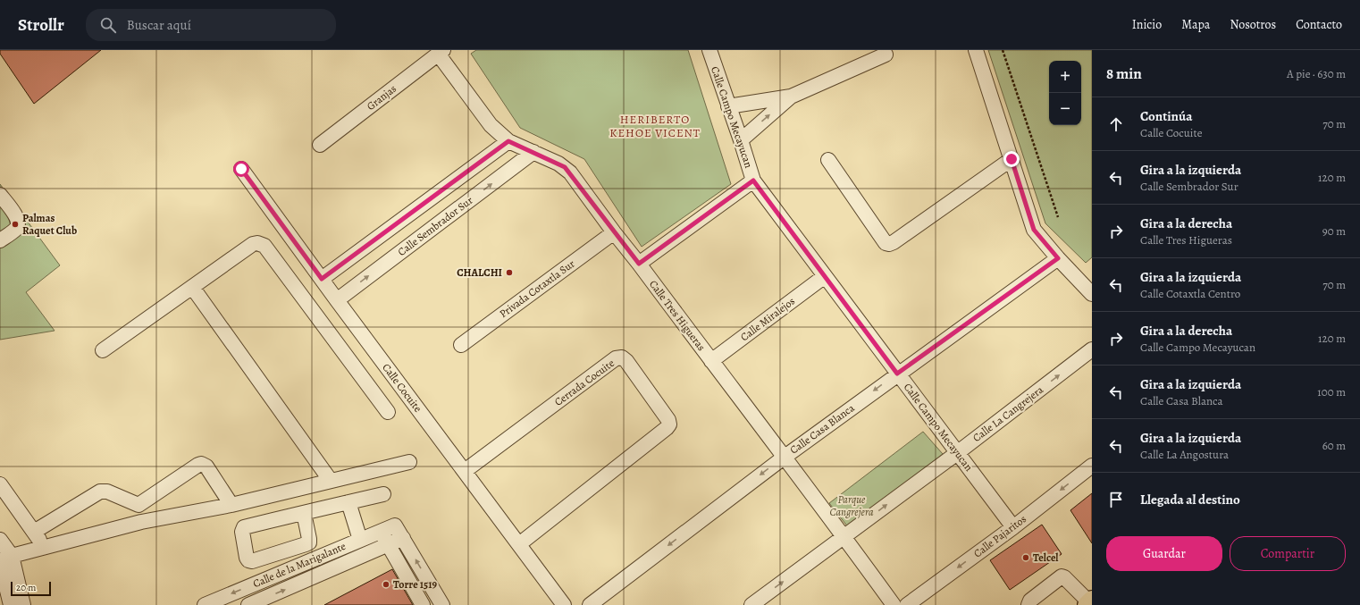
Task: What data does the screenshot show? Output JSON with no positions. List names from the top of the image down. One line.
{"streets":{"street":["Granjas","Calle Campo Mecayucan","Calle Sembrador Sur","Privada Cotaxtla Sur","Calle Tres Higueras","Calle Miralejos","Cerrada Cocuite","Calle Cocuite","Calle La Cangrejera","Calle Casa Blanca","Calle Pajaritos","Calle de la Marigalante"]},"crossings":[["Granjas","Calle Tres Higueras"],["Calle Campo Mecayucan","Calle Miralejos"],["Calle Campo Mecayucan","Calle La Cangrejera"],["Calle Campo Mecayucan","Calle Casa Blanca"],["Calle Campo Mecayucan","Calle Pajaritos"],["Calle Sembrador Sur","Calle Tres Higueras"],["Calle Sembrador Sur","Calle Cocuite"],["Privada Cotaxtla Sur","Calle Tres Higueras"],["Calle Tres Higueras","Calle Miralejos"],["Calle Tres Higueras","Calle La Cangrejera"],["Calle Tres Higueras","Calle Casa Blanca"],["Cerrada Cocuite","Calle Cocuite"]],"one_way":["Calle La Cangrejera","Calle Casa Blanca","Calle Pajaritos"],"districts":["HERIBERTO KEHOE VICENT"],"parks":["Parque Cangrejera"],"places":["Palmas Raquet Club","CHALCHI","Telcel","Torre 1519"],"scale_bar":"20 m","page":{"header":"Strollr","search":"Buscar aquí","nav":["Inicio","Mapa","Nosotros","Contacto"],"heading":["8 min","A pie · 630 m"],"map_buttons":["+","−"],"list":[["Continúa","Calle Cocuite","70 m"],["Gira a la izquierda","Calle Sembrador Sur","120 m"],["Gira a la derecha","Calle Tres Higueras","90 m"],["Gira a la izquierda","Calle Cotaxtla Centro","70 m"],["Gira a la derecha","Calle Campo Mecayucan","120 m"],["Gira a la izquierda","Calle Casa Blanca","100 m"],["Gira a la izquierda","Calle La Angostura","60 m"],"Llegada al destino"],"buttons":["Guardar","Compartir"],"scale":"20 m"}}
